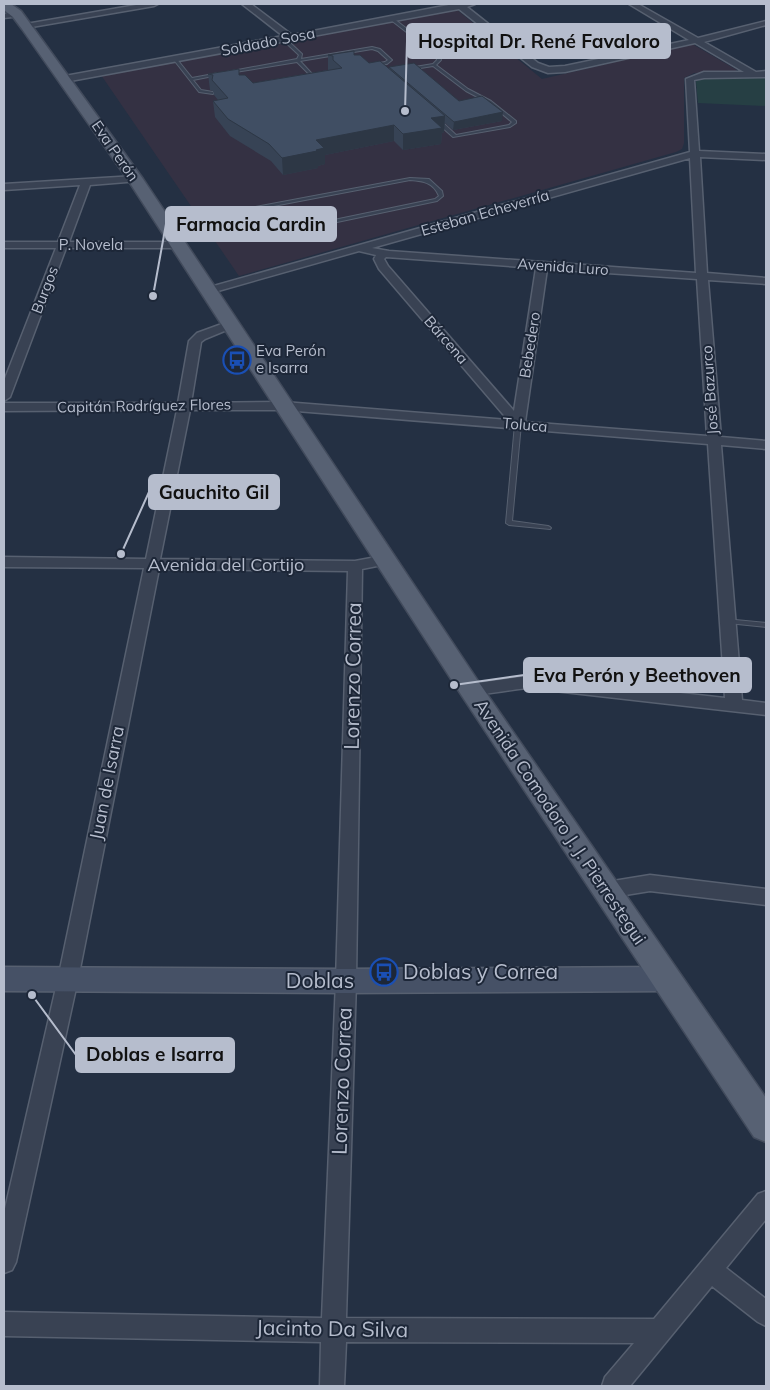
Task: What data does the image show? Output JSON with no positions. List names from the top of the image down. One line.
{"streets":{"main road":["Eva Perón","Avenida Comodoro J. J. Pierrestegui"],"street":["Soldado Sosa","Esteban Echeverría","P. Novela","Avenida Luro","Burgos","Bárcena","Bebedero","José Bazurco","Capitán Rodríguez Flores","Toluca","Avenida del Cortijo","Lorenzo Correa","Juan de Isarra","Doblas","Jacinto Da Silva"]},"crossings":[["Soldado Sosa","Eva Perón"],["Eva Perón","Esteban Echeverría"],["Eva Perón","P. Novela"],["Eva Perón","Avenida Comodoro J. J. Pierrestegui"],["Esteban Echeverría","Avenida Luro"],["Esteban Echeverría","José Bazurco"],["Esteban Echeverría","Avenida Comodoro J. J. Pierrestegui"],["P. Novela","Burgos"],["Avenida Luro","Bárcena"],["Avenida Luro","Bebedero"],["Avenida Luro","José Bazurco"],["Bárcena","Bebedero"],["Bárcena","Toluca"],["Bebedero","Toluca"],["José Bazurco","Toluca"],["Capitán Rodríguez Flores","Toluca"],["Capitán Rodríguez Flores","Juan de Isarra"],["Capitán Rodríguez Flores","Avenida Comodoro J. J. Pierrestegui"],["Toluca","Avenida Comodoro J. J. Pierrestegui"],["Avenida del Cortijo","Lorenzo Correa"],["Avenida del Cortijo","Juan de Isarra"],["Avenida del Cortijo","Avenida Comodoro J. J. Pierrestegui"],["Lorenzo Correa","Doblas"],["Lorenzo Correa","Jacinto Da Silva"],["Juan de Isarra","Avenida Comodoro J. J. Pierrestegui"],["Juan de Isarra","Doblas"],["Avenida Comodoro J. J. Pierrestegui","Doblas"]],"places":{"other":["Hospital Dr. René Favaloro","Farmacia Cardin","Gauchito Gil","Eva Perón y Beethoven","Doblas e Isarra"],"bus stop":["Eva Perón e Isarra","Doblas y Correa"]}}
